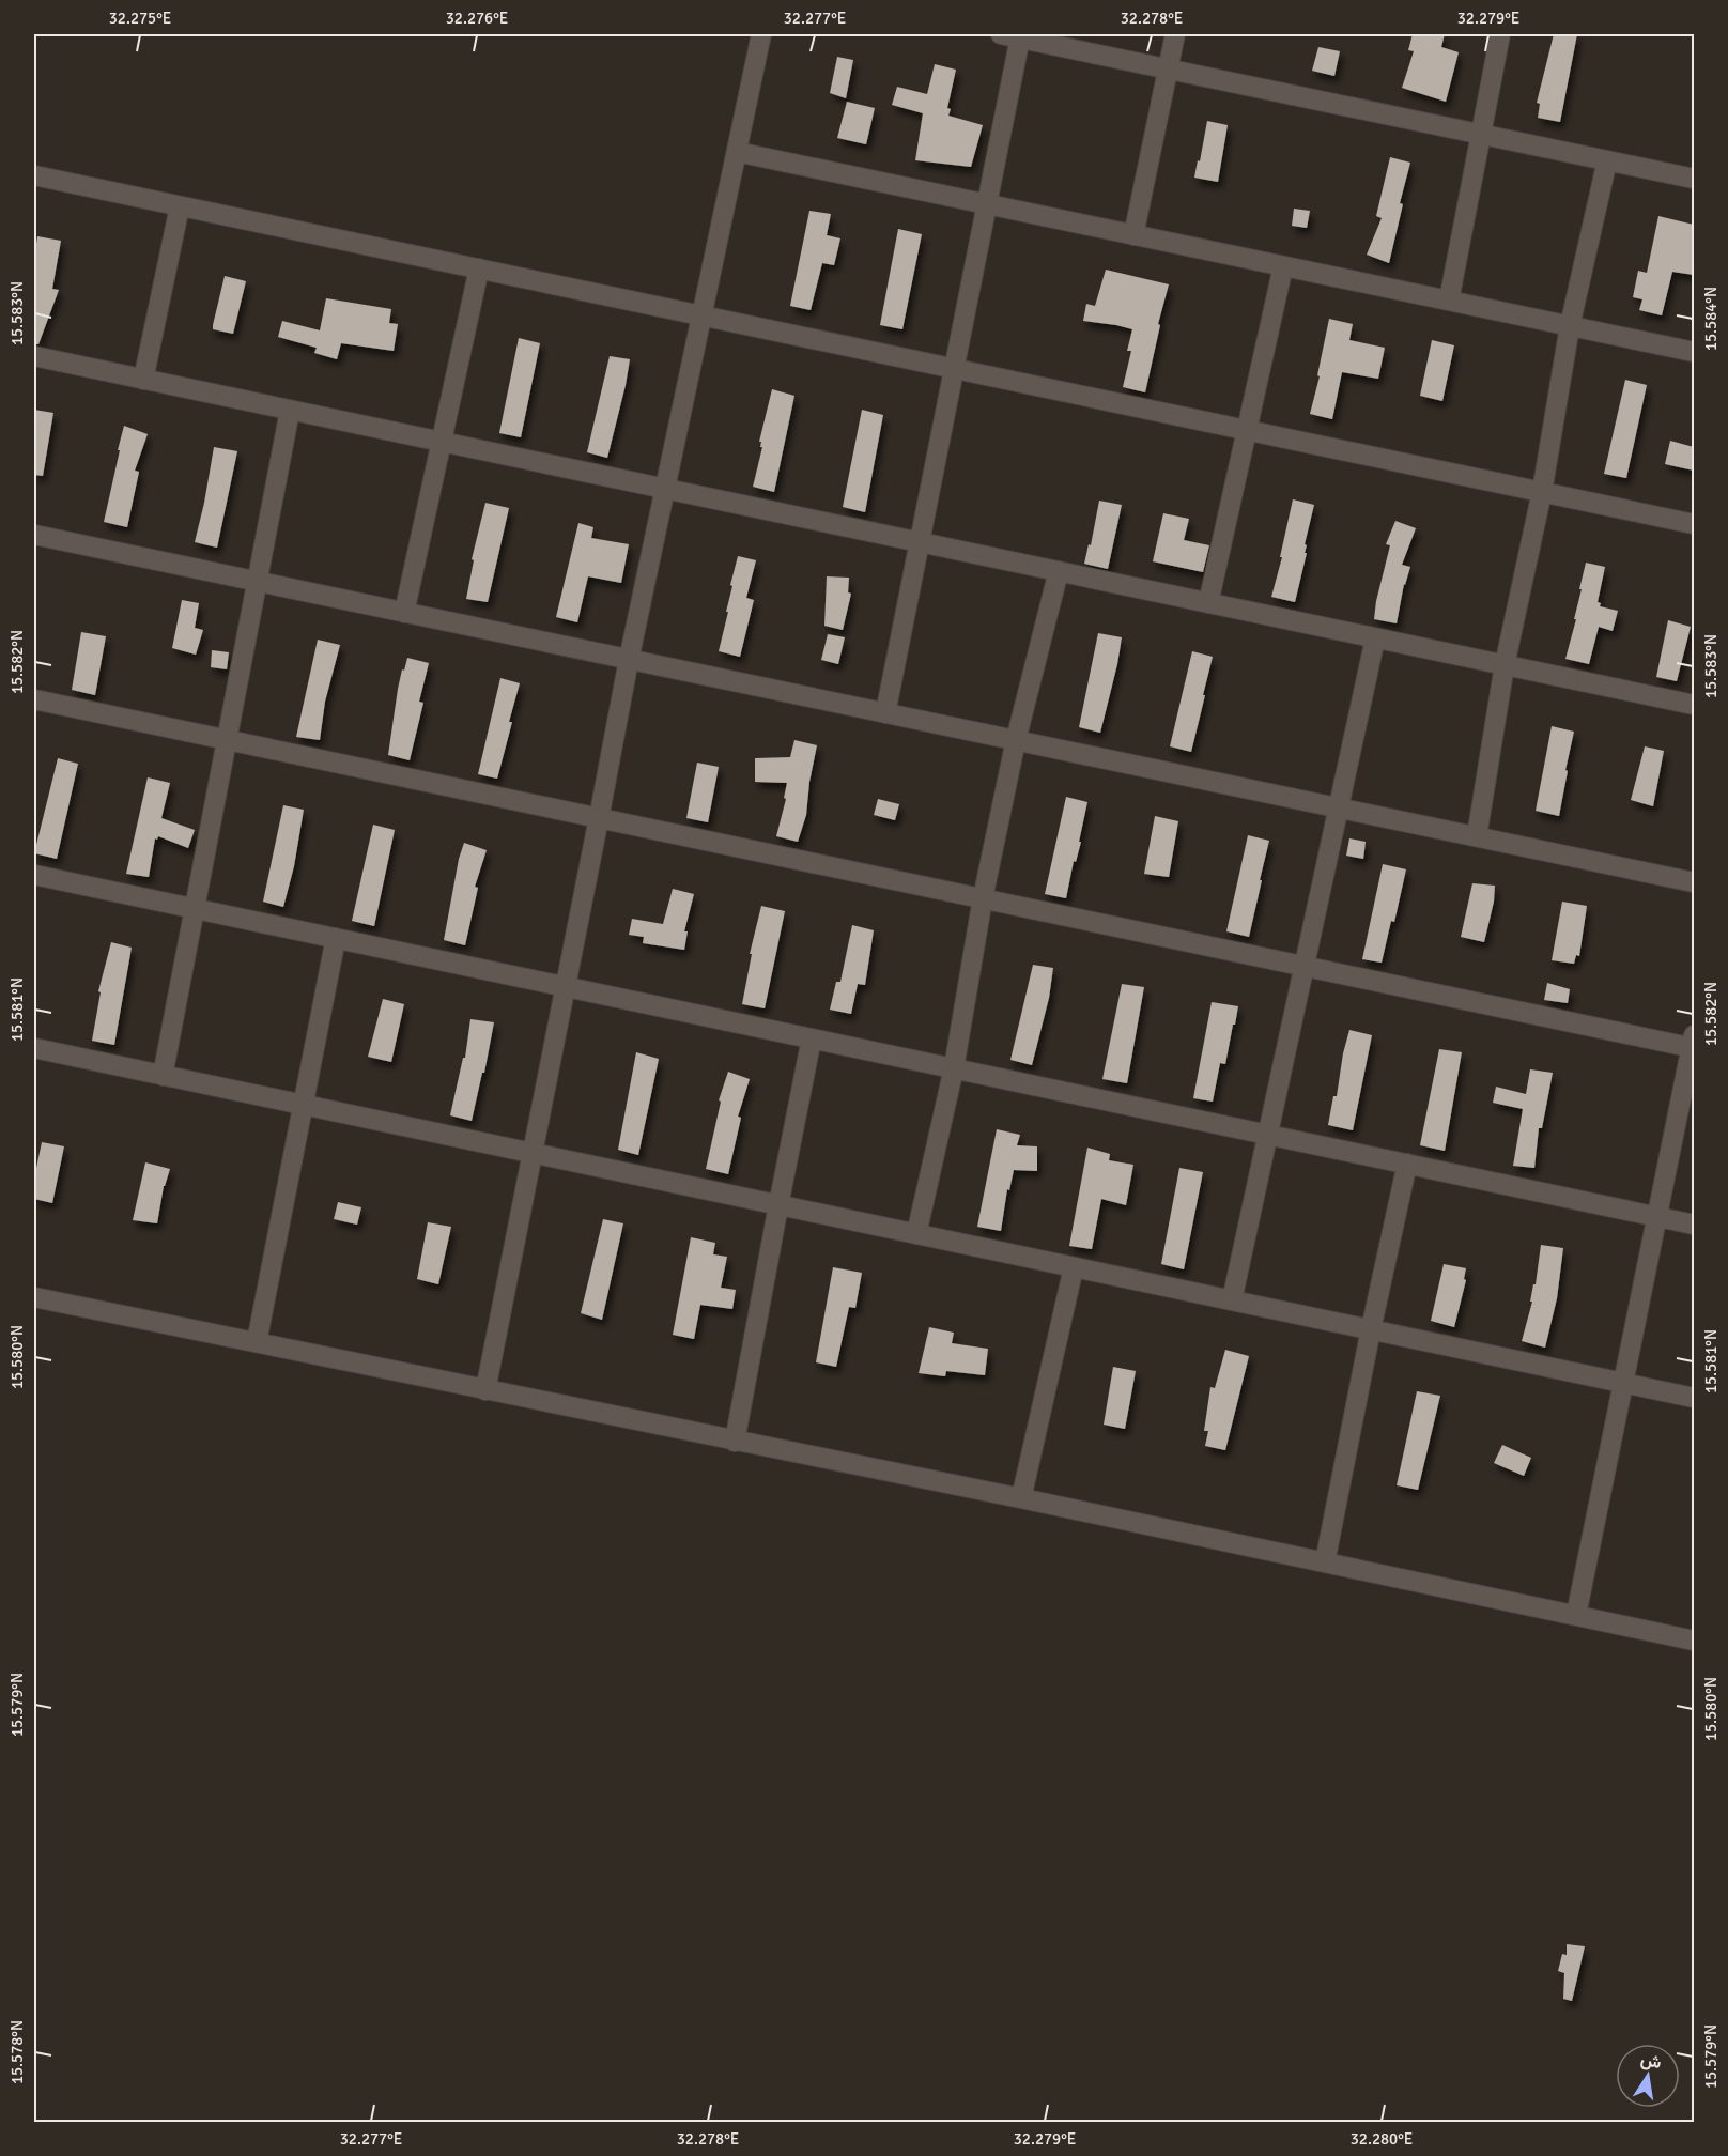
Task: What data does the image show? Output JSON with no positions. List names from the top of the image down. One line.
{"north":"top","coordinates":["32.275°E","32.276°E","32.277°E","32.278°E","32.279°E","15.583°N","15.584°N","15.582°N","15.581°N","15.580°N","15.579°N","15.578°N","32.280°E"]}
